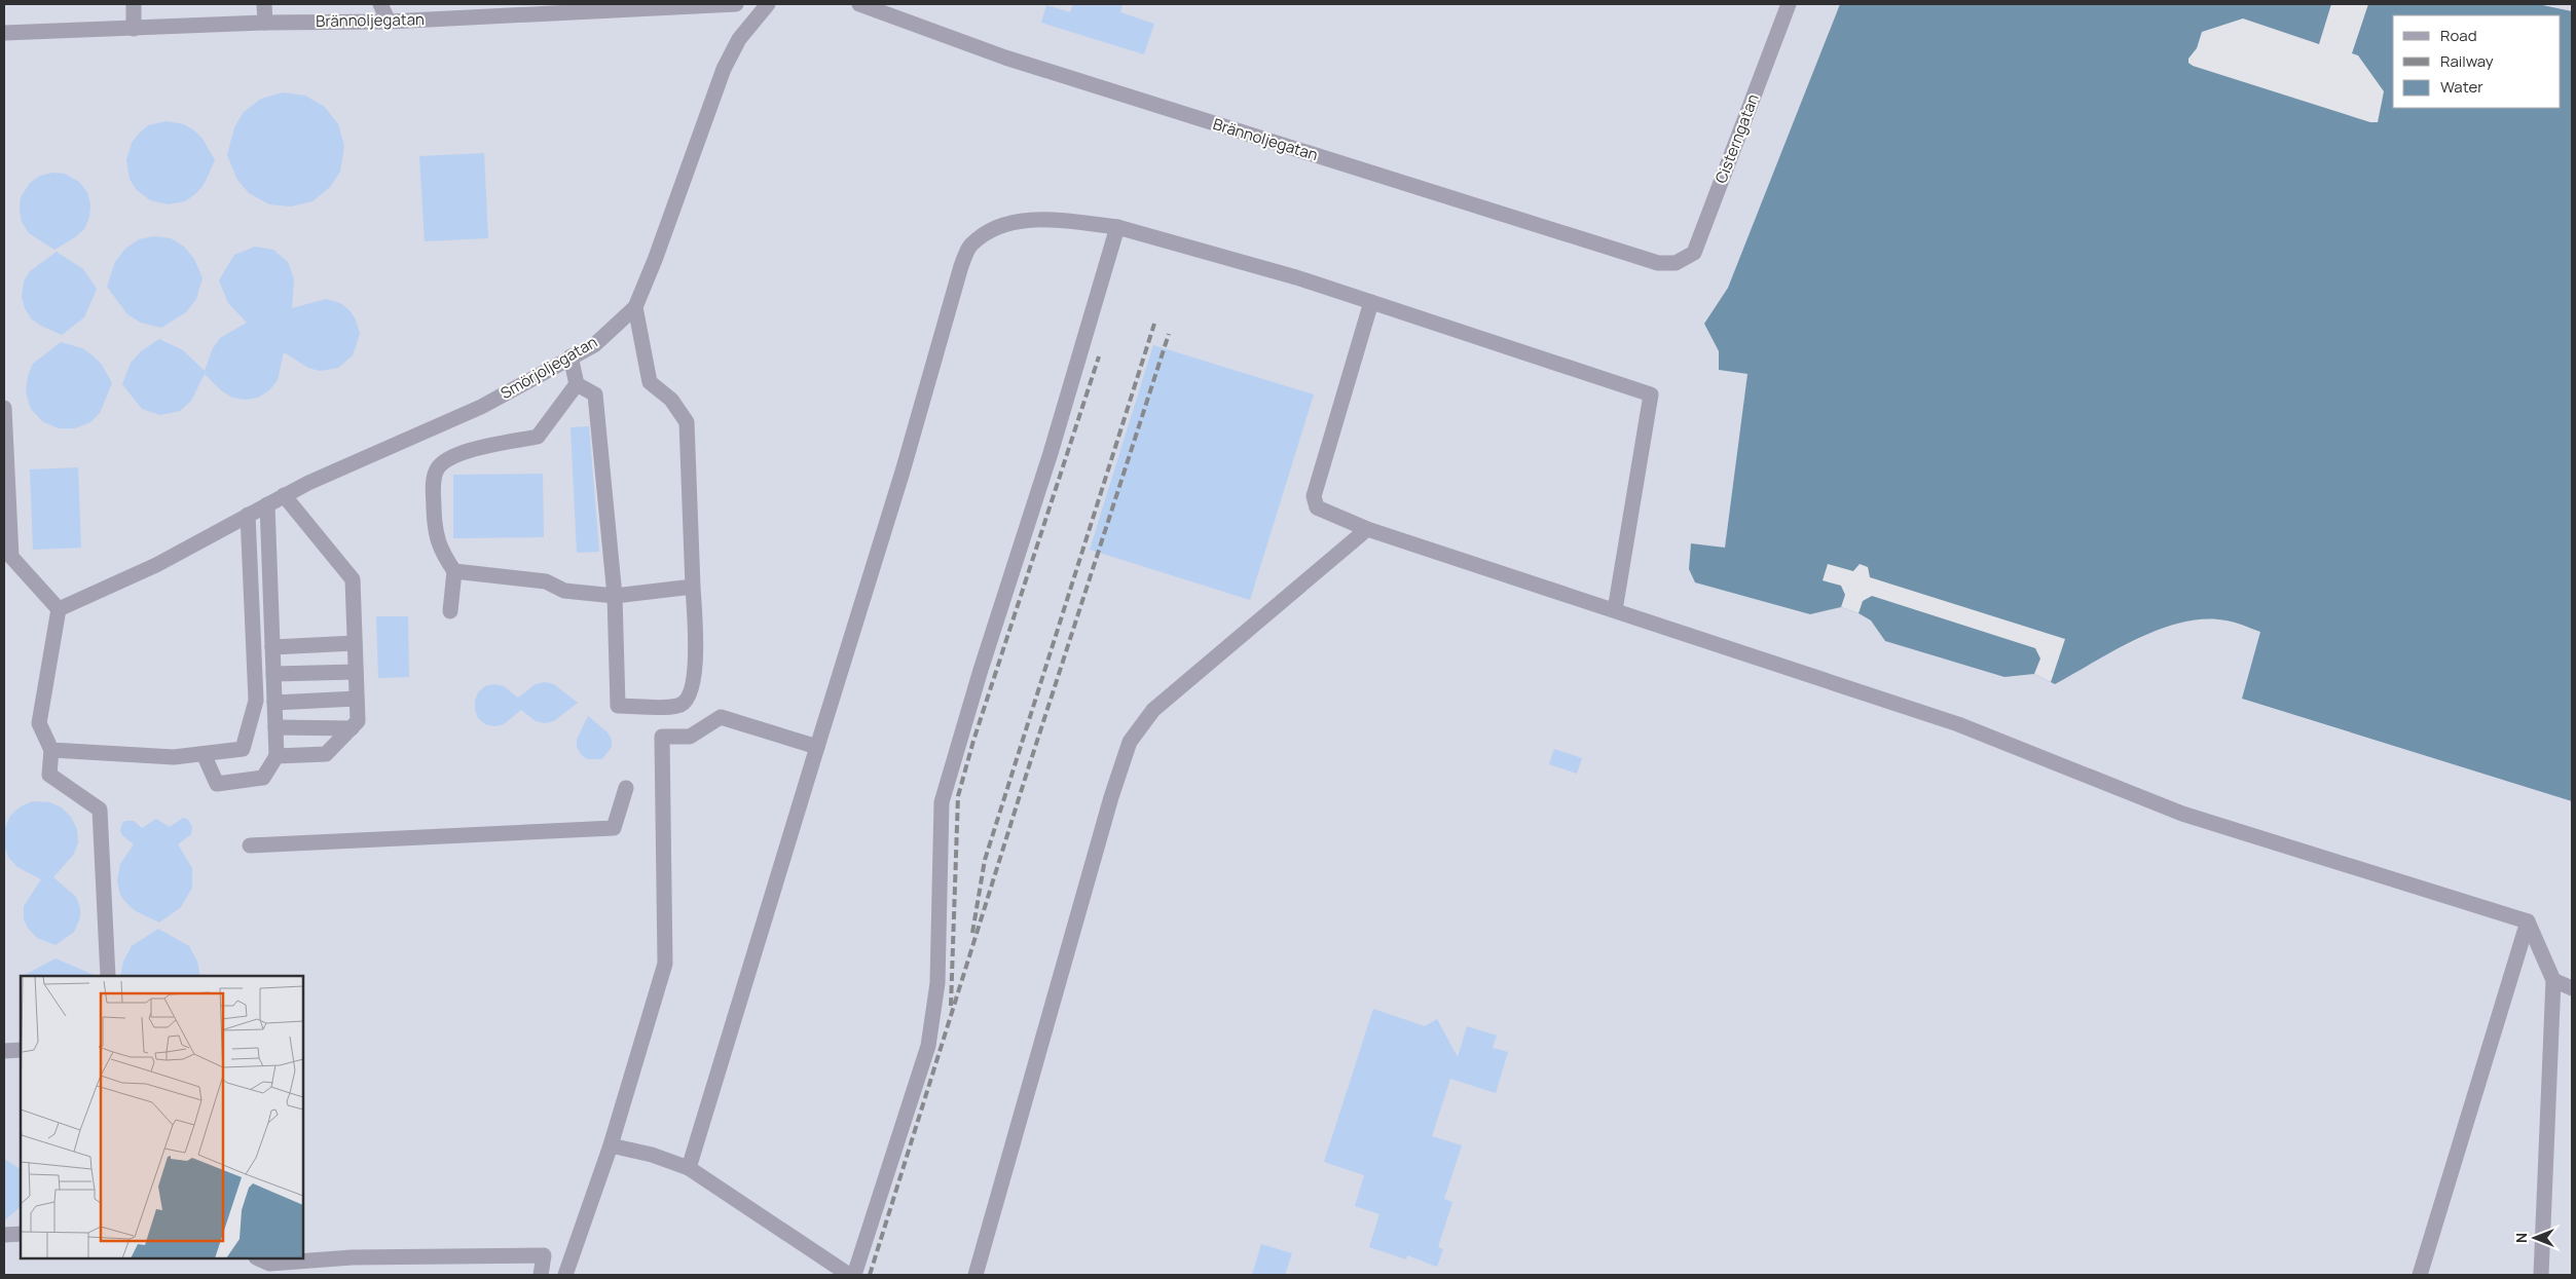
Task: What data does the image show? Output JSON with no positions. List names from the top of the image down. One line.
{"streets":{"lane":["Brännoljegatan","Cisterngatan","Smörjoljegatan"]},"crossings":[["Brännoljegatan","Cisterngatan"]],"legend":["Road","Railway","Water"],"north":"left"}
